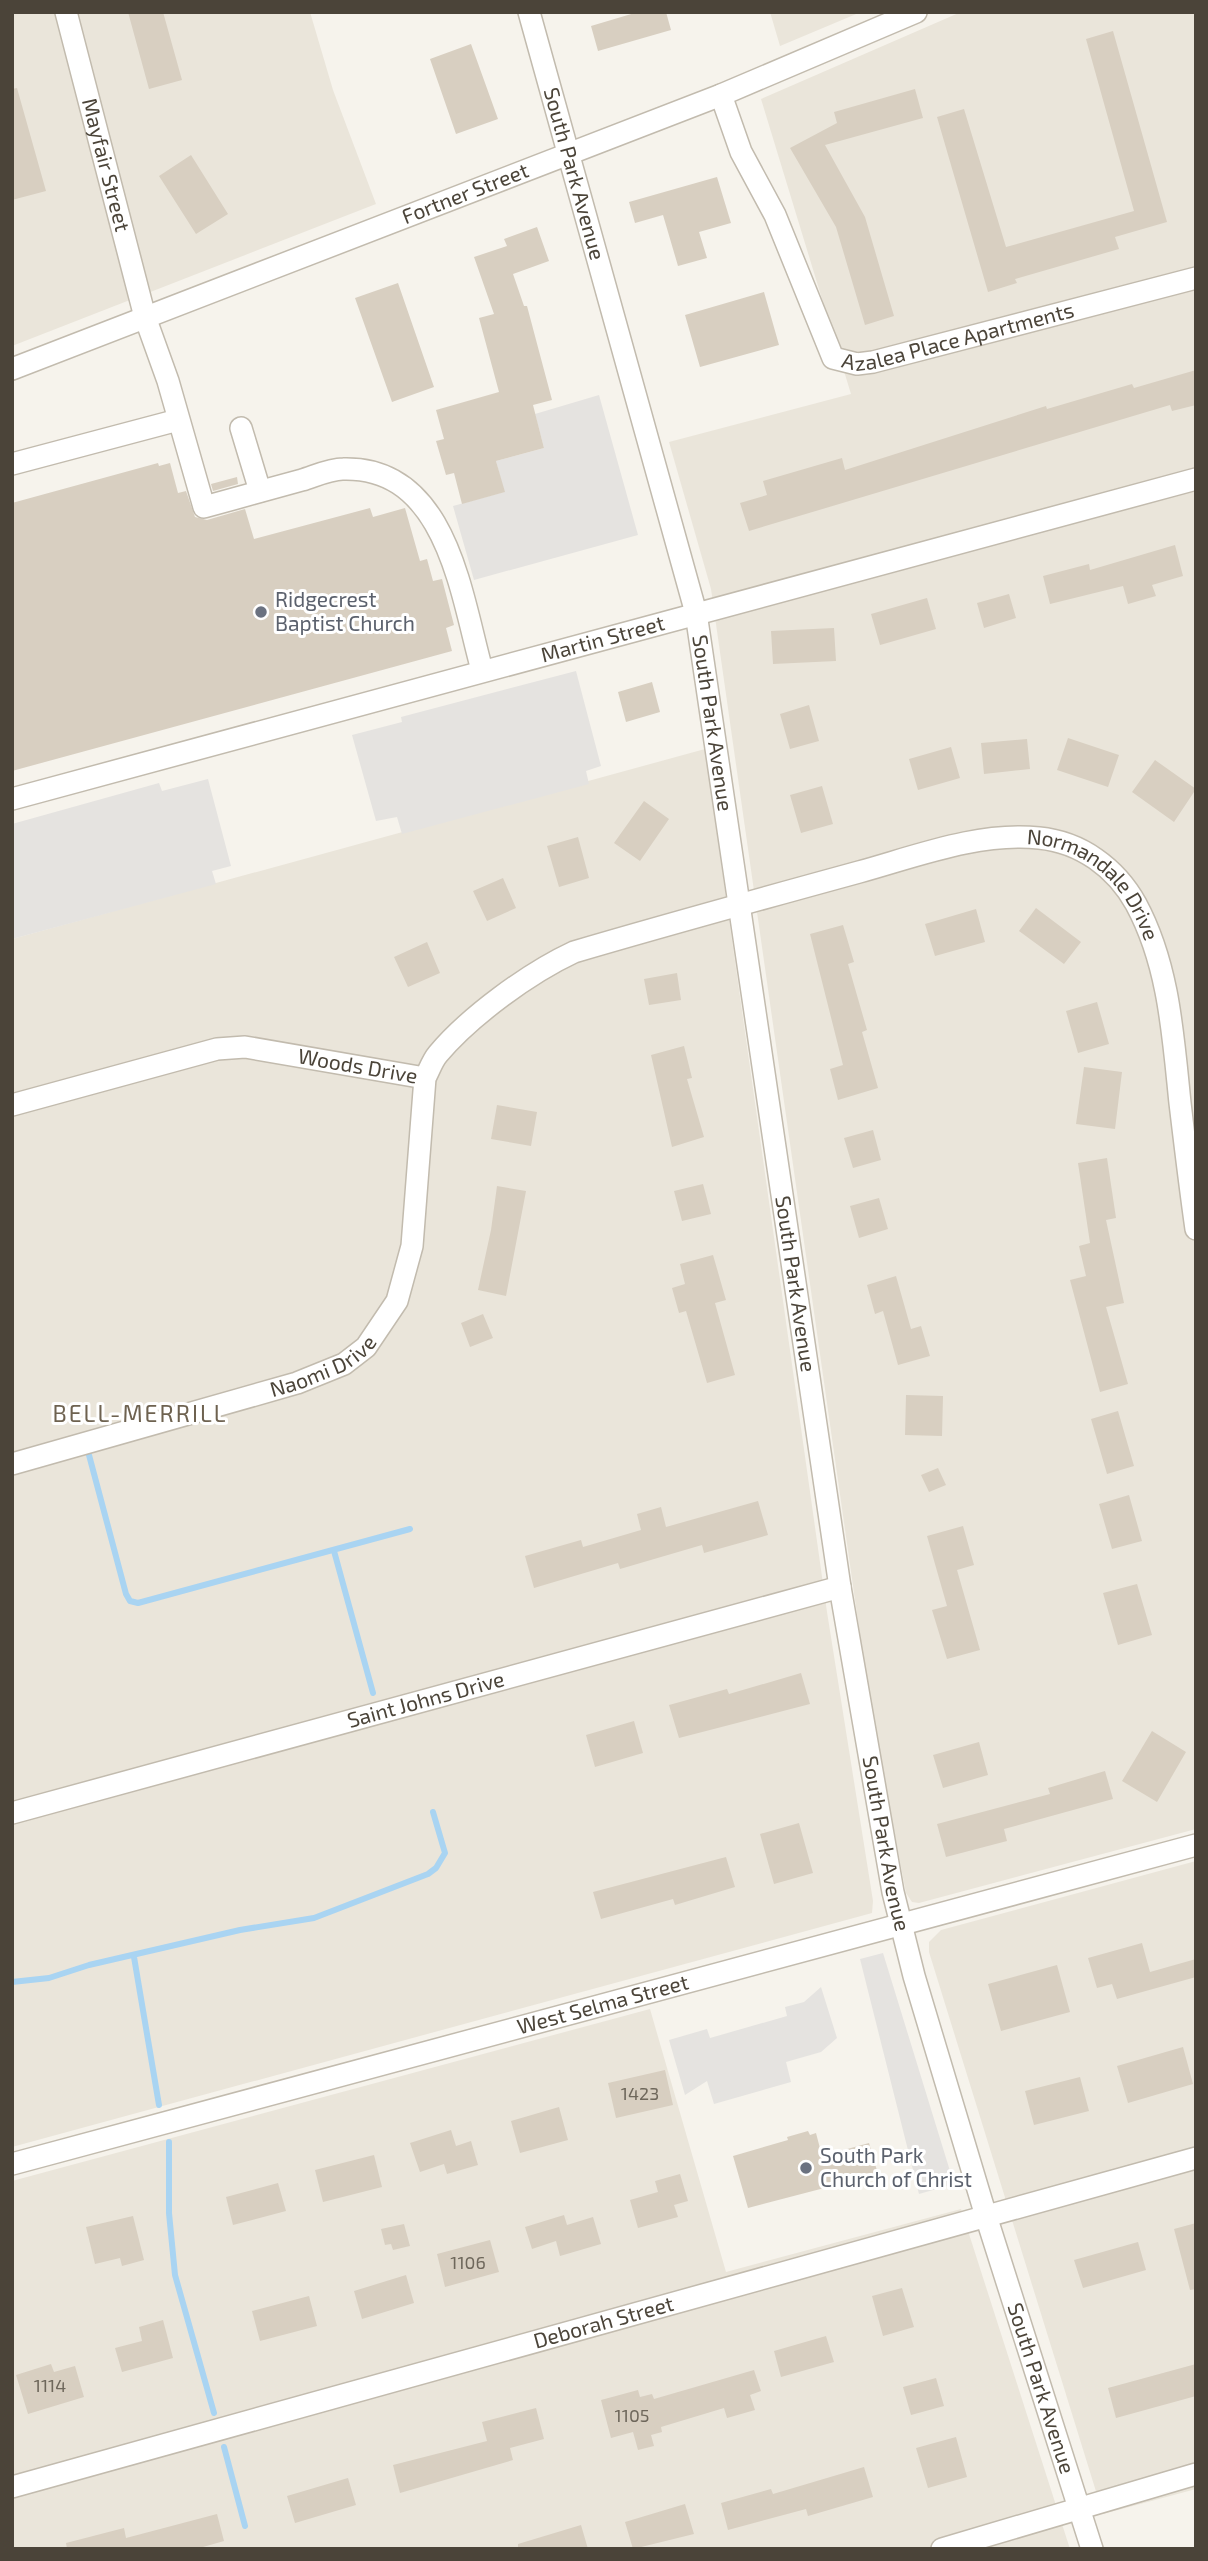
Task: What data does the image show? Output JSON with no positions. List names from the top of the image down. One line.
{"streets":{"street":["Mayfair Street","South Park Avenue","Fortner Street","Azalea Place Apartments","Martin Street","Normandale Drive","Woods Drive","Naomi Drive","Saint Johns Drive","West Selma Street","Deborah Street"]},"crossings":[["Mayfair Street","Fortner Street"],["South Park Avenue","Fortner Street"],["South Park Avenue","Martin Street"],["South Park Avenue","Normandale Drive"],["South Park Avenue","Woods Drive"],["South Park Avenue","Saint Johns Drive"],["South Park Avenue","West Selma Street"],["South Park Avenue","Deborah Street"],["Fortner Street","Azalea Place Apartments"],["Normandale Drive","Woods Drive"],["Woods Drive","Naomi Drive"]],"districts":["BELL-MERRILL"],"places":["Ridgecrest Baptist Church","South Park Church of Christ"],"house_numbers":["1423","1106","1114","1105"]}
